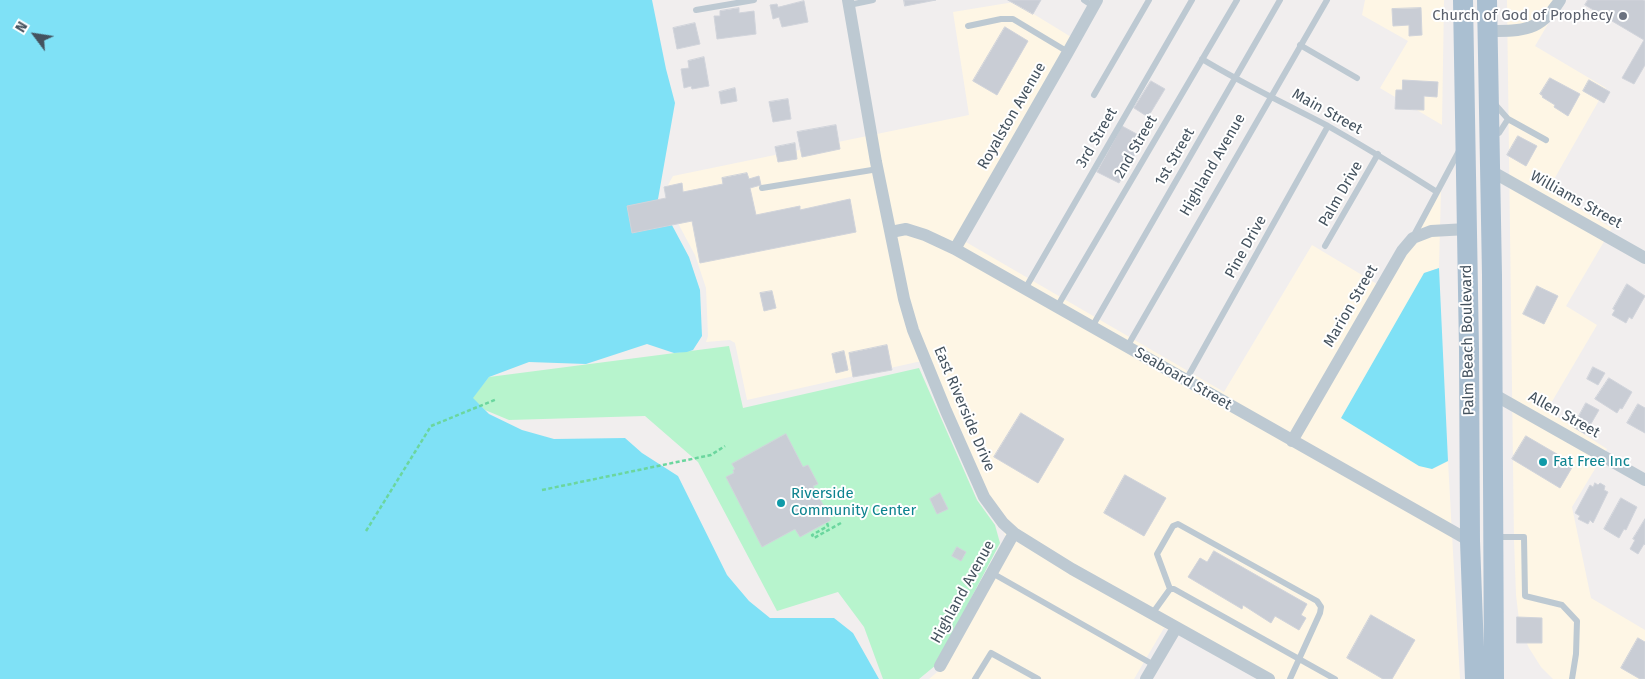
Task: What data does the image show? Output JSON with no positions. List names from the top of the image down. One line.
{"streets":{"main road":["Palm Beach Boulevard"],"street":["Royalston Avenue","Highland Avenue","Williams Street","Marion Street","Seaboard Street","East Riverside Drive","Allen Street"],"lane":["Main Street","3rd Street","2nd Street","1st Street","Palm Drive","Pine Drive"]},"crossings":[["Main Street","2nd Street"],["Main Street","1st Street"],["Main Street","Highland Avenue"],["Main Street","Palm Drive"],["Main Street","Pine Drive"],["Royalston Avenue","Seaboard Street"],["3rd Street","Seaboard Street"],["2nd Street","Seaboard Street"],["1st Street","Seaboard Street"],["Highland Avenue","Seaboard Street"],["Highland Avenue","East Riverside Drive"],["Williams Street","Palm Beach Boulevard"],["Pine Drive","Seaboard Street"],["Marion Street","Seaboard Street"],["Palm Beach Boulevard","Seaboard Street"],["Palm Beach Boulevard","Allen Street"],["Seaboard Street","East Riverside Drive"]],"places":["Church of God of Prophecy","Fat Free Inc","Riverside Community Center"],"north":"top left"}
